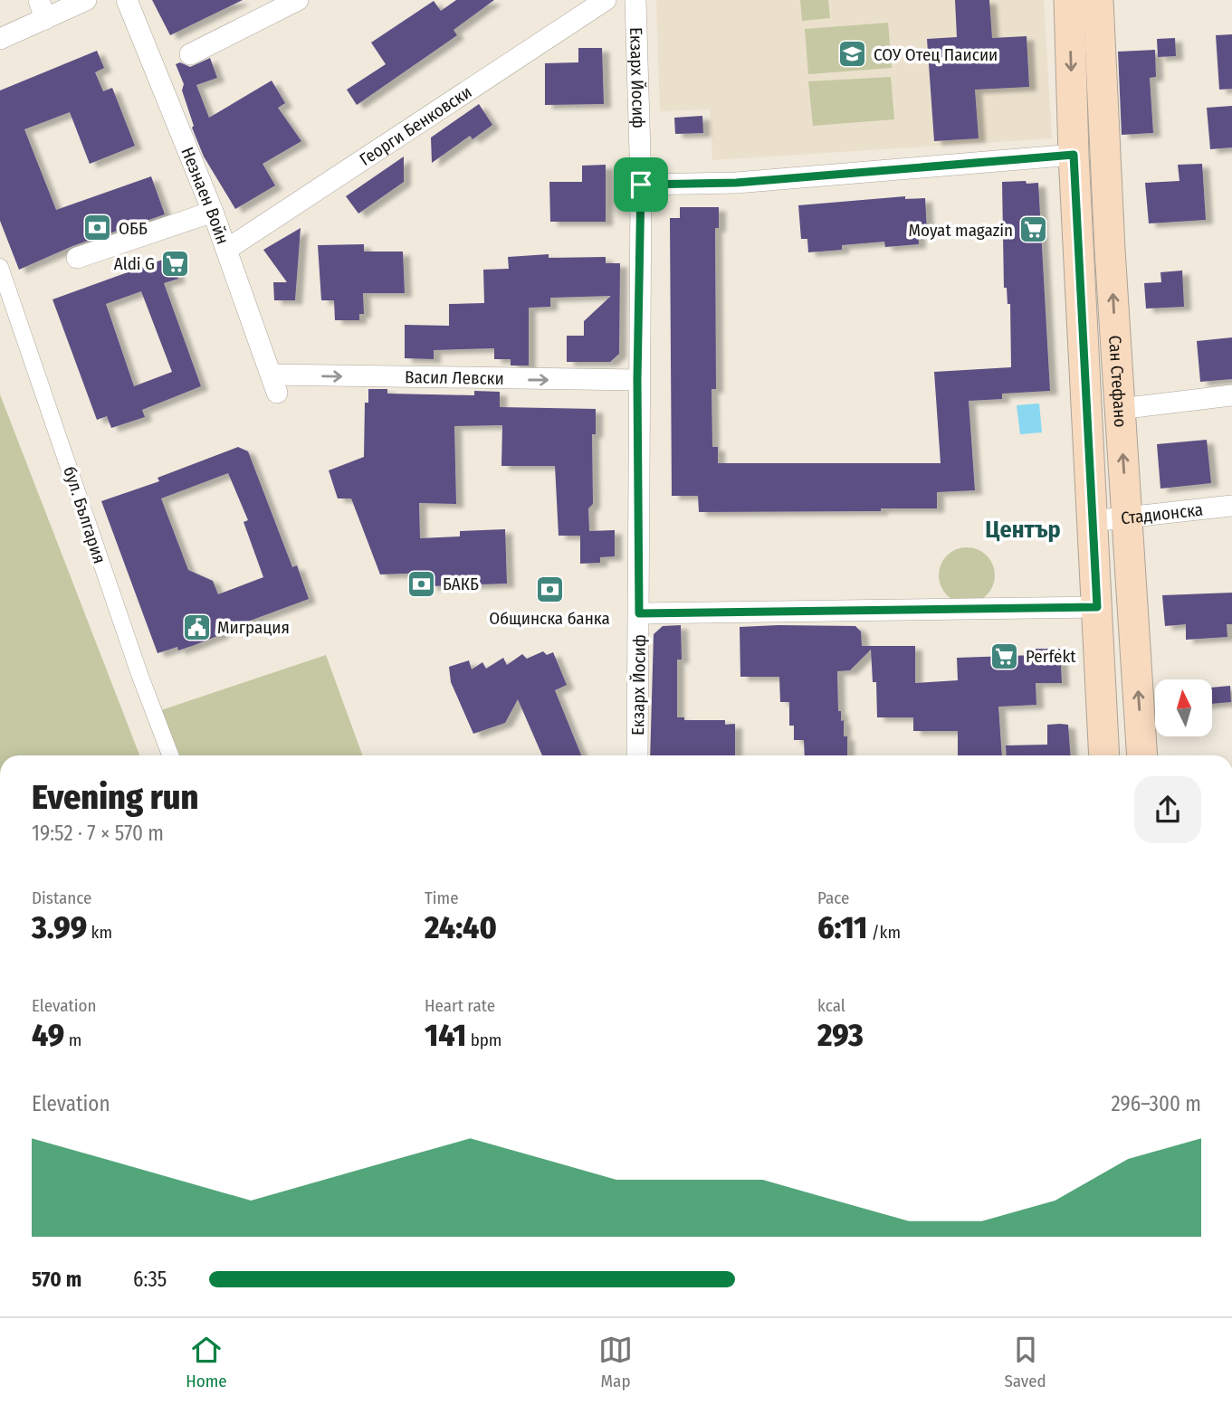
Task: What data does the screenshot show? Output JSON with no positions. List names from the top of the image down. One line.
{"streets":{"main road":["Сан Стефано"],"street":["Екзарх Йосиф","Георги Бенковски","Незнаен Войн","Васил Левски","Стадионска","бул. България"]},"crossings":[["Екзарх Йосиф","Васил Левски"],["Георги Бенковски","Незнаен Войн"],["Незнаен Войн","Васил Левски"],["Сан Стефано","Стадионска"]],"one_way":["Васил Левски"],"districts":["Център"],"places":{"school or university":["СОУ Отец Паисии"],"bank":["ОББ","БАКБ","Общинска банка"],"supermarket":["Moyat magazin","Aldi G","Perfekt"],"public building":["Миграция"]},"north":"top","page":{"heading":["Evening run","19:52 · 7 × 570 m"],"stats":[["Distance","3.99 km"],["Time","24:40"],["Pace","6:11 /km"],["Elevation","49 m"],["Heart rate","141 bpm"],["kcal","293"]],"chart":["Elevation","296–300 m"],"list":[{"name":"570 m","note":"6:35"}],"tabs":["Home","Map","Saved"]}}
